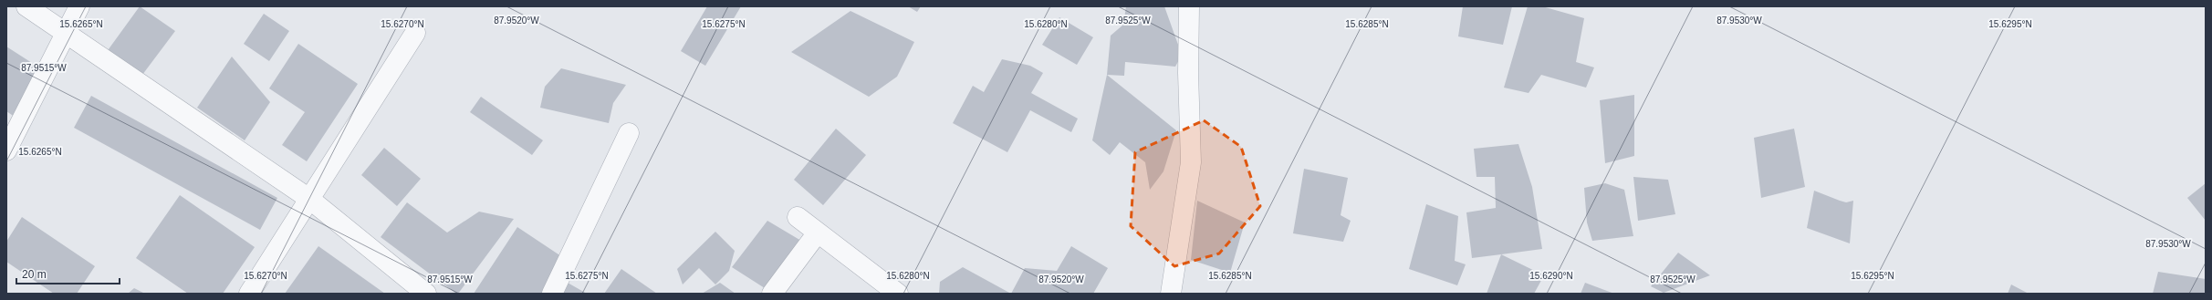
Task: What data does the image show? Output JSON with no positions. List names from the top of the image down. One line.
{"scale_bar":"20 m","coordinates":["87.9520°W","87.9525°W","87.9530°W","15.6265°N","15.6270°N","15.6275°N","15.6280°N","15.6285°N","15.6295°N","87.9515°W","15.6290°N"]}
